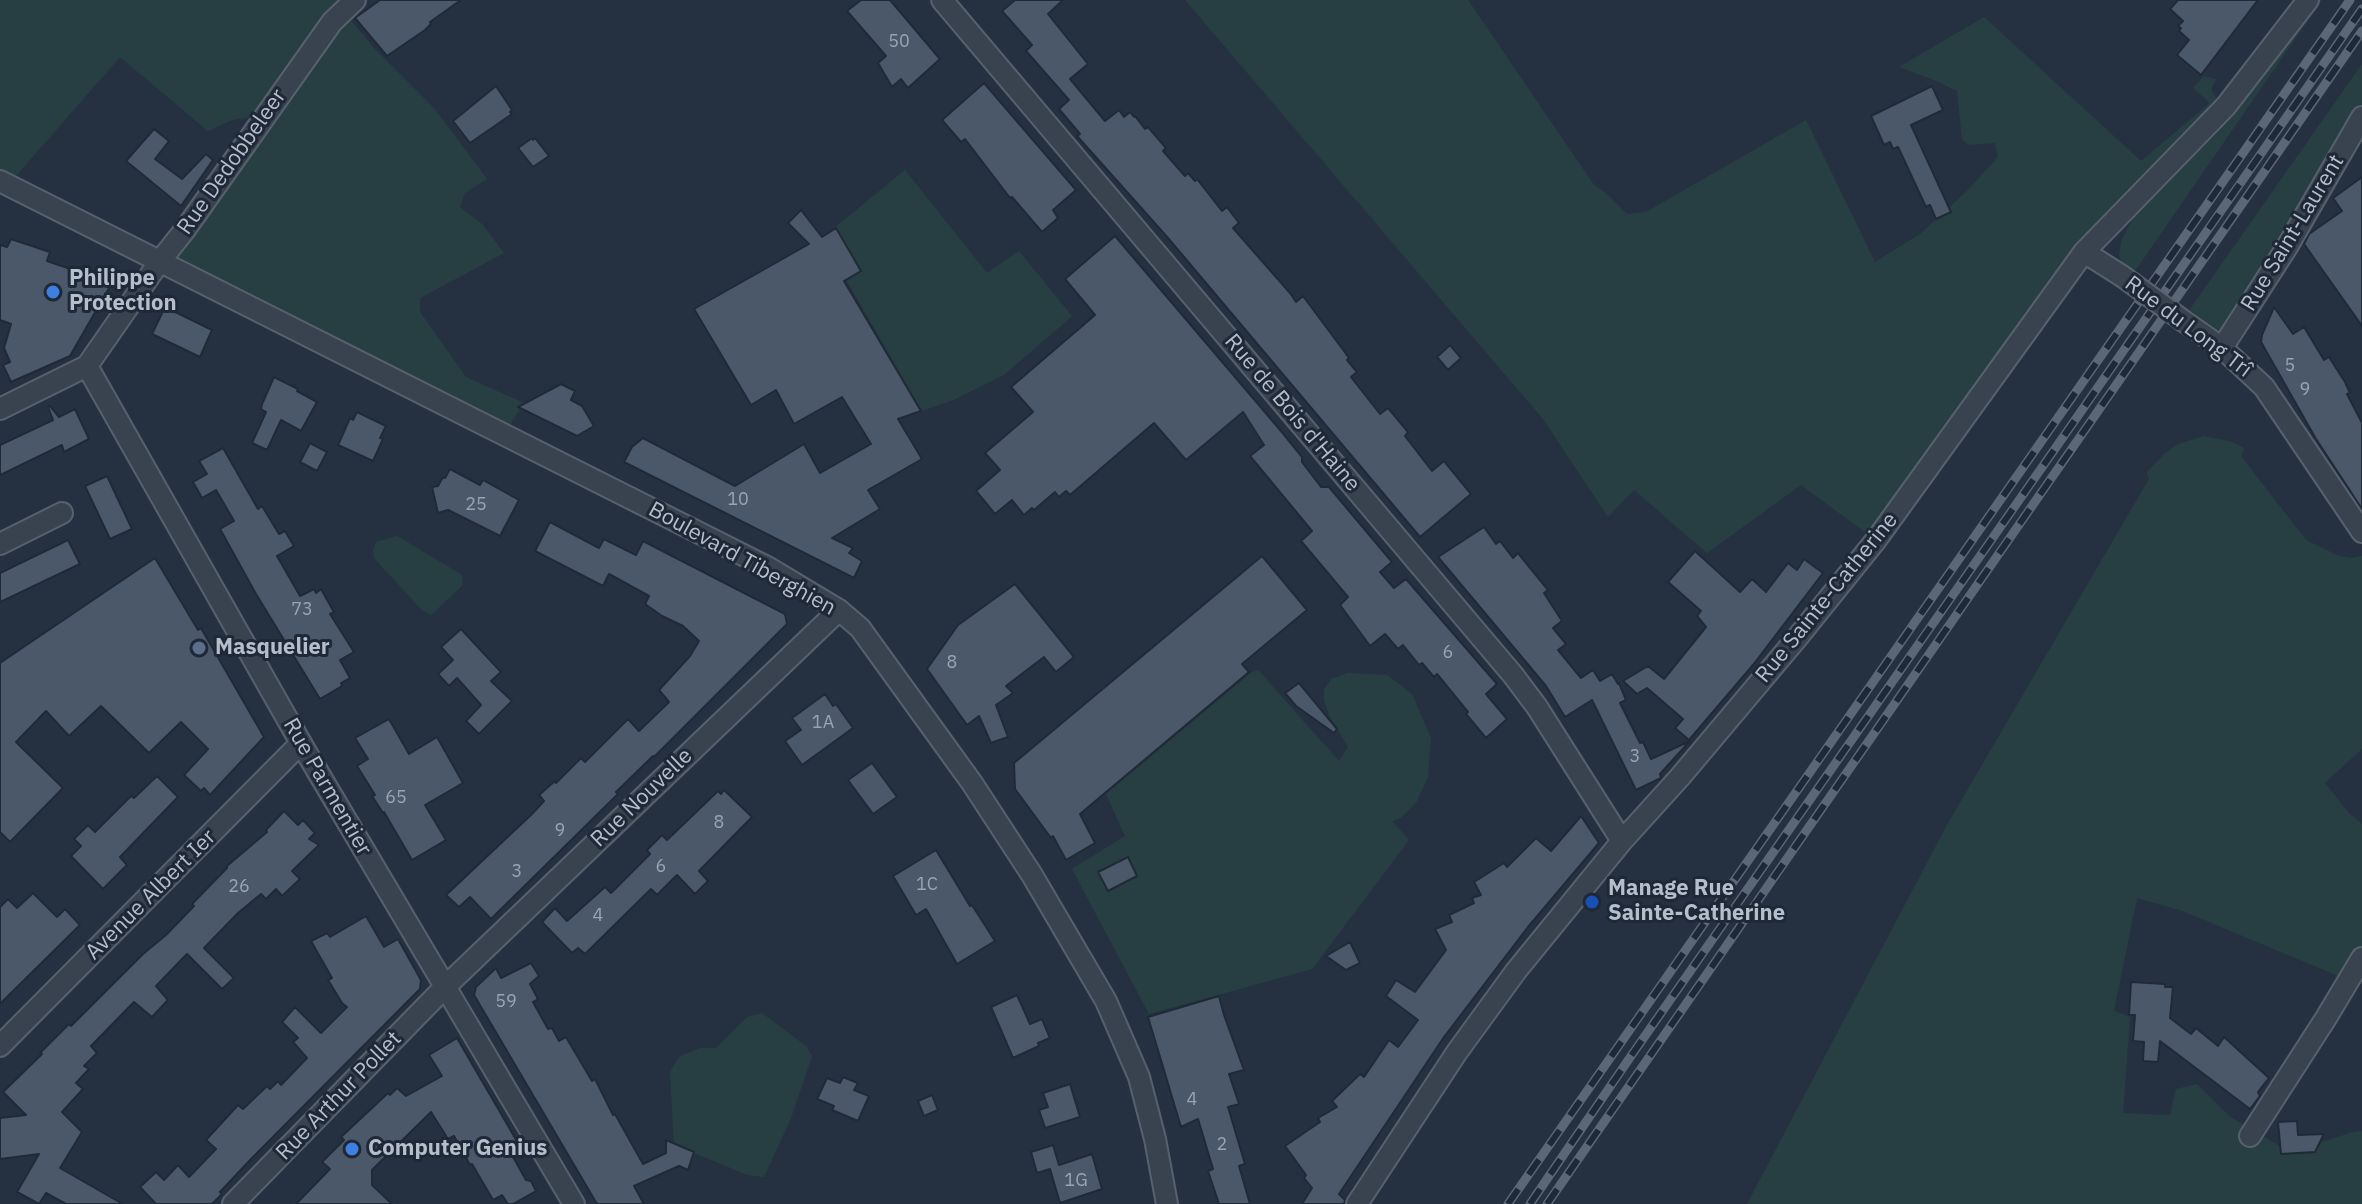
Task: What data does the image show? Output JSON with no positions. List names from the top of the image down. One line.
{"streets":{"street":["Rue Dedobbeleer","Rue Saint-Laurent","Rue du Long Trî","Rue de Bois d'Haine","Boulevard Tiberghien","Rue Sainte-Catherine","Rue Parmentier","Rue Nouvelle","Avenue Albert Ier","Rue Arthur Pollet"]},"crossings":[["Rue Dedobbeleer","Boulevard Tiberghien"],["Rue Dedobbeleer","Rue Parmentier"],["Rue Saint-Laurent","Rue du Long Trî"],["Rue du Long Trî","Rue Sainte-Catherine"],["Rue de Bois d'Haine","Rue Sainte-Catherine"],["Boulevard Tiberghien","Rue Nouvelle"],["Rue Parmentier","Rue Nouvelle"],["Rue Parmentier","Avenue Albert Ier"],["Rue Parmentier","Rue Arthur Pollet"],["Rue Nouvelle","Rue Arthur Pollet"]],"places":["Philippe Protection","Masquelier","Manage Rue Sainte-Catherine","Computer Genius"],"house_numbers":["50","5","9","10","25","73","6","8","1A","3","65","8","9","6","3","1C","26","4","59","4","2","1G"]}
